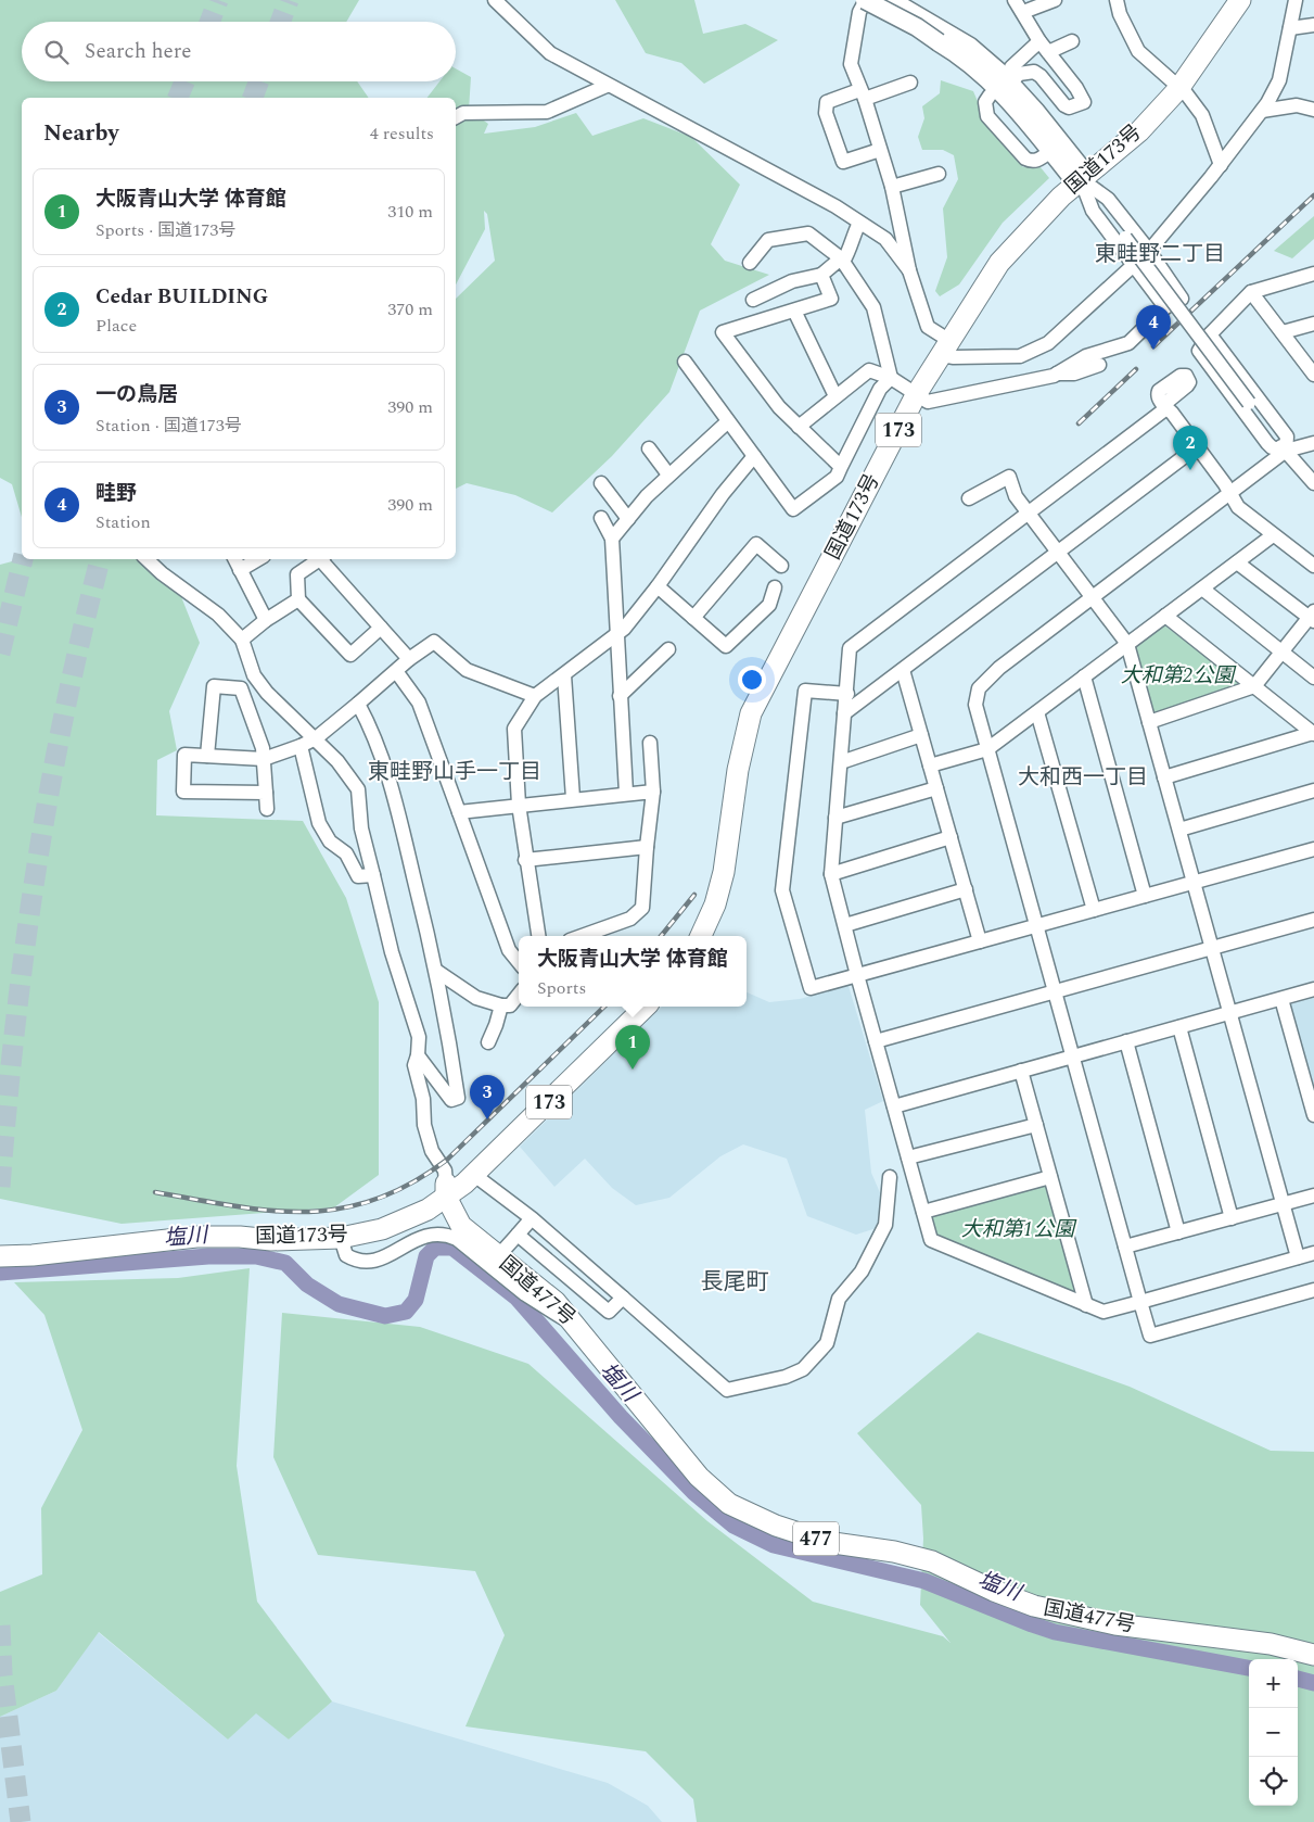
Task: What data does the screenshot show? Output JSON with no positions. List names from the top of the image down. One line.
{"streets":{"highway":["国道173号","173","国道477号","477"]},"crossings":[["国道173号","国道477号"]],"districts":["東畦野二丁目","東畦野山手一丁目","大和西一丁目","長尾町"],"water":["塩川"],"parks":["大和第2公園","大和第1公園"],"page":{"search":"Search here","heading":["Nearby","4 results"],"list":[{"mark":"1","name":"大阪青山大学 体育館","note":"Sports · 国道173号","value":"310 m"},{"mark":"2","name":"Cedar BUILDING","note":"Place","value":"370 m"},{"mark":"3","name":"一の鳥居","note":"Station · 国道173号","value":"390 m"},{"mark":"4","name":"畦野","note":"Station","value":"390 m"}],"pins":["4","2","1","3"],"popup":["大阪青山大学 体育館","Sports"],"map_buttons":["+","−"]}}
